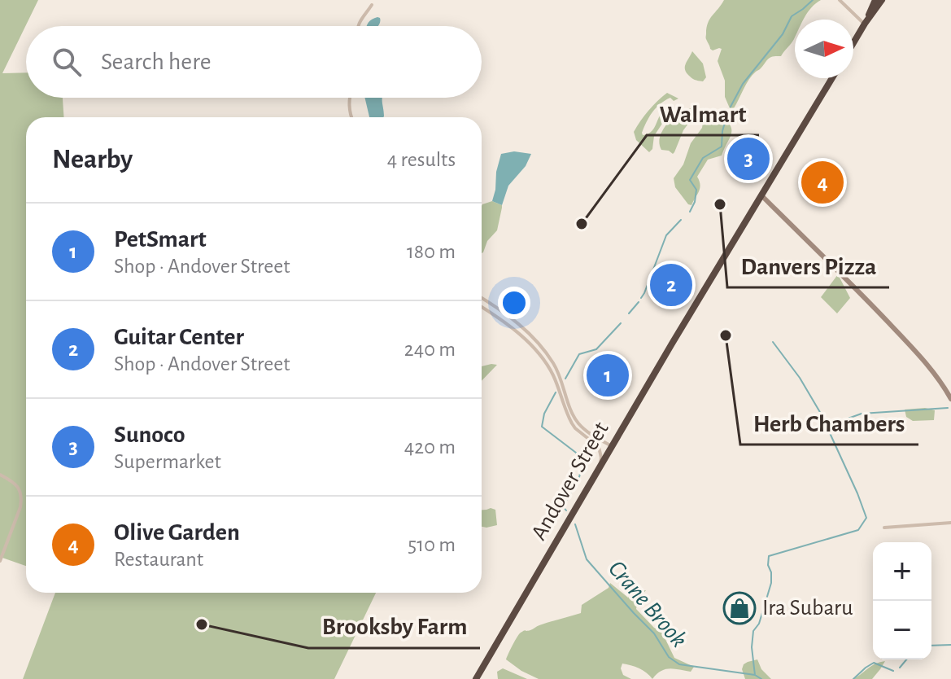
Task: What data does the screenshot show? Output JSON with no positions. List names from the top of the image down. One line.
{"streets":{"highway":["Andover Street"]},"water":["Crane Brook"],"places":{"other":["Danvers Pizza","Walmart","Herb Chambers","Brooksby Farm"],"shop":["Ira Subaru"]},"north":"right","page":{"search":"Search here","heading":["Nearby","4 results"],"pins":["3","4","2","1"],"list":[{"mark":"1","name":"PetSmart","note":"Shop · Andover Street","value":"180 m"},{"mark":"2","name":"Guitar Center","note":"Shop · Andover Street","value":"240 m"},{"mark":"3","name":"Sunoco","note":"Supermarket","value":"420 m"},{"mark":"4","name":"Olive Garden","note":"Restaurant","value":"510 m"}],"map_buttons":["+","−"]}}
